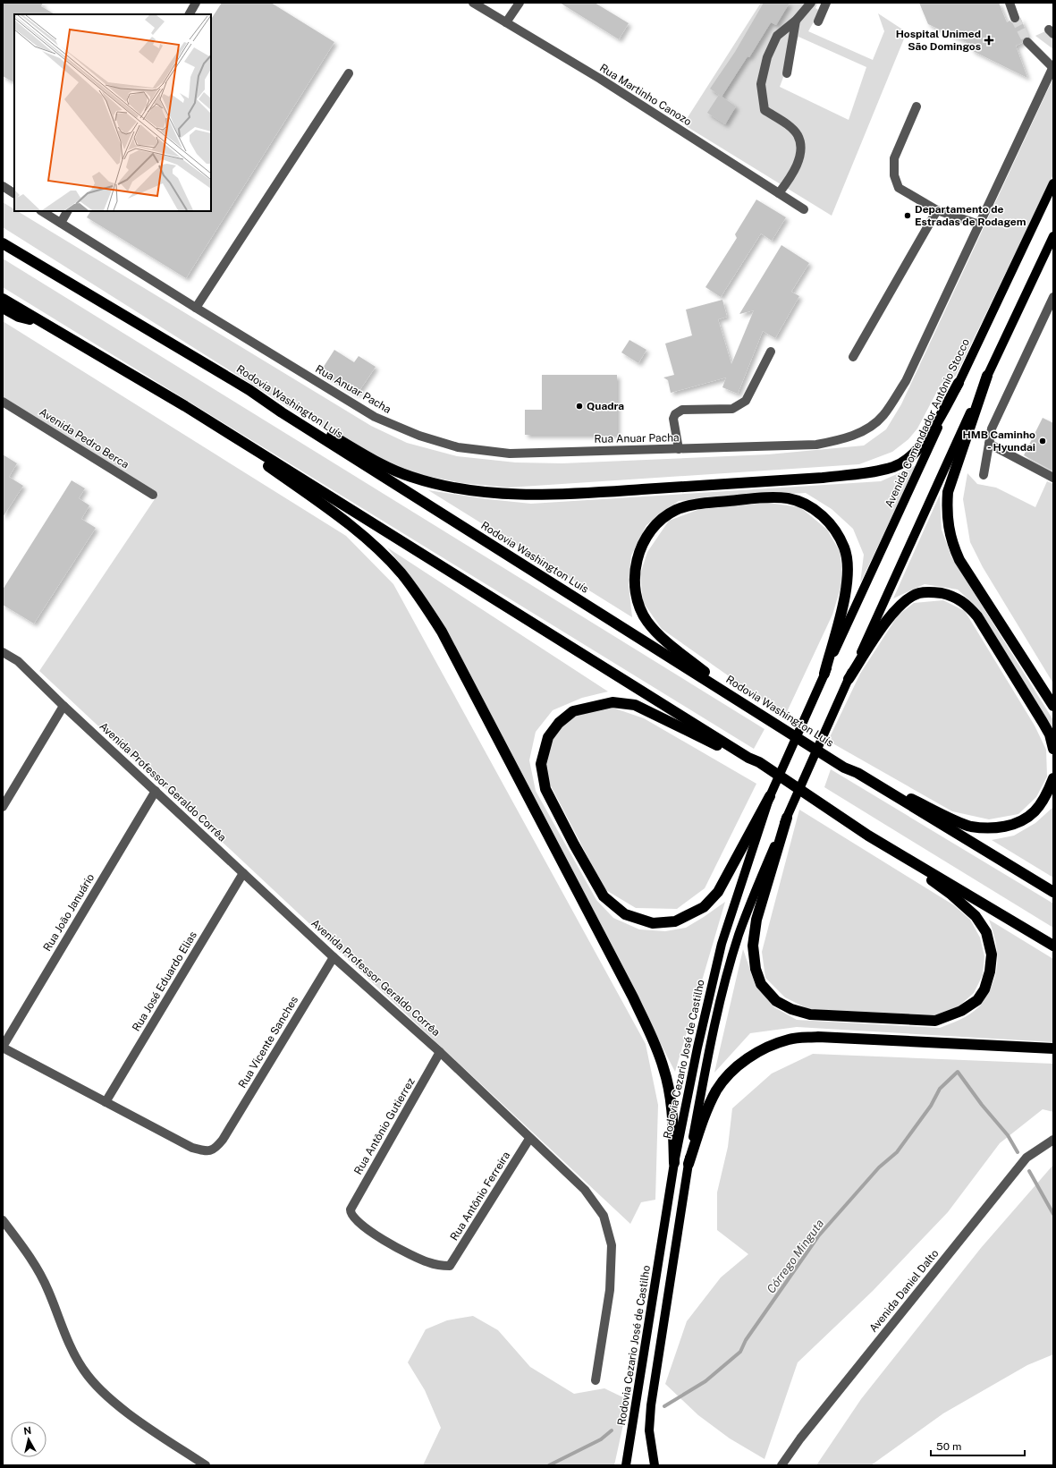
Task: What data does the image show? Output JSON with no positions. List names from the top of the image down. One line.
{"streets":{"highway":["Rodovia Washington Luís"],"main road":["Avenida Comendador Antônio Stocco","Rodovia Cezario José de Castilho"],"street":["Rua Martinho Canozo","Rua Anuar Pacha","Avenida Pedro Berca","Avenida Professor Geraldo Corrêa","Rua João Januário","Rua José Eduardo Elias","Rua Vicente Sanches","Rua Antônio Gutierrez","Rua Antônio Ferreira","Avenida Daniel Dalto"]},"crossings":[["Avenida Comendador Antônio Stocco","Rodovia Cezario José de Castilho"],["Avenida Professor Geraldo Corrêa","Rua João Januário"],["Avenida Professor Geraldo Corrêa","Rua José Eduardo Elias"],["Avenida Professor Geraldo Corrêa","Rua Vicente Sanches"],["Avenida Professor Geraldo Corrêa","Rua Antônio Gutierrez"],["Avenida Professor Geraldo Corrêa","Rua Antônio Ferreira"],["Rua José Eduardo Elias","Rua Vicente Sanches"],["Rua Antônio Gutierrez","Rua Antônio Ferreira"]],"water":["Córrego Minguta"],"places":{"health":["Hospital Unimed São Domingos"],"other":["Departamento de Estradas de Rodagem","Quadra","HMB Caminho - Hyundai"]},"scale_bar":"50 m","north":"top"}
